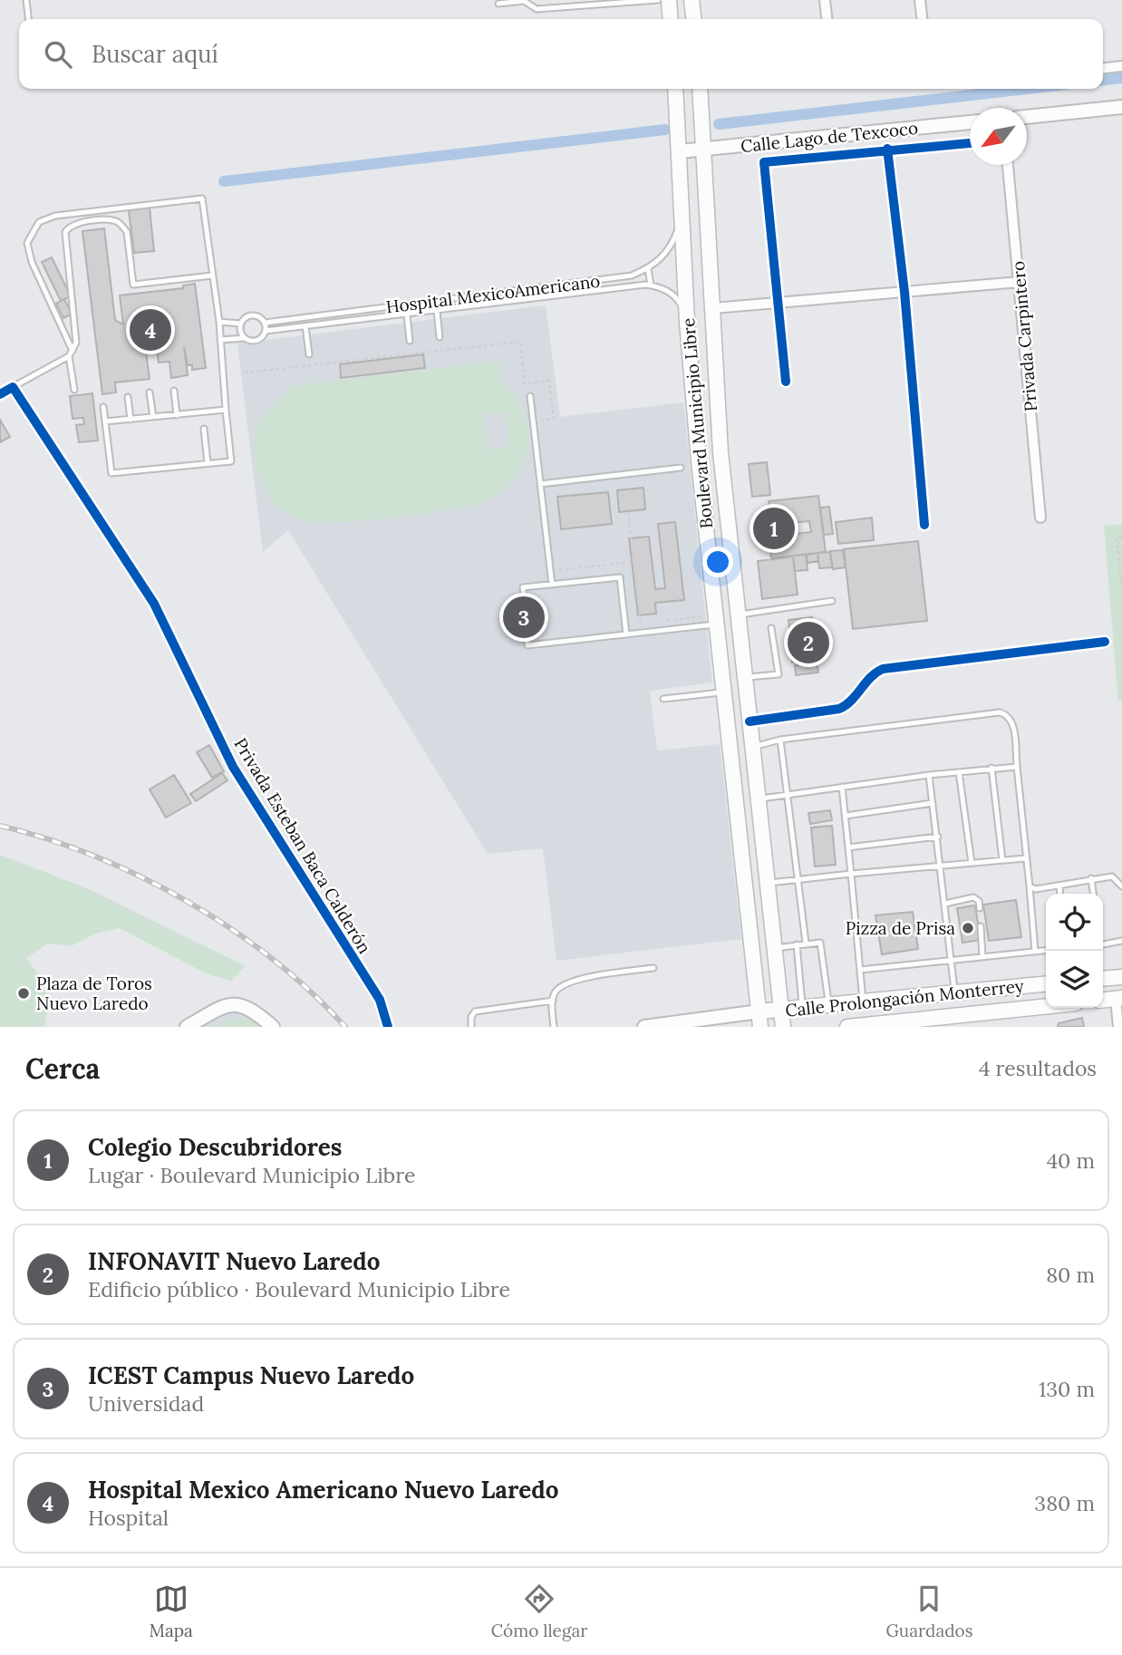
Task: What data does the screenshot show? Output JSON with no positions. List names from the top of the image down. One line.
{"streets":{"main road":["Boulevard Municipio Libre","Calle Prolongación Monterrey"],"street":["Calle Lago de Texcoco","Privada Carpintero","Privada Esteban Baca Calderón"],"lane":["Hospital MexicoAmericano"]},"crossings":[["Calle Lago de Texcoco","Boulevard Municipio Libre"],["Hospital MexicoAmericano","Boulevard Municipio Libre"],["Boulevard Municipio Libre","Calle Prolongación Monterrey"]],"places":["Pizza de Prisa","Plaza de Toros Nuevo Laredo"],"north":"bottom left","page":{"search":"Buscar aquí","pins":["4","1","3","2"],"heading":["Cerca","4 resultados"],"list":[{"mark":"1","name":"Colegio Descubridores","note":"Lugar · Boulevard Municipio Libre","value":"40 m"},{"mark":"2","name":"INFONAVIT Nuevo Laredo","note":"Edificio público · Boulevard Municipio Libre","value":"80 m"},{"mark":"3","name":"ICEST Campus Nuevo Laredo","note":"Universidad","value":"130 m"},{"mark":"4","name":"Hospital Mexico Americano Nuevo Laredo","note":"Hospital","value":"380 m"}],"nav":["Mapa","Cómo llegar","Guardados"]}}
